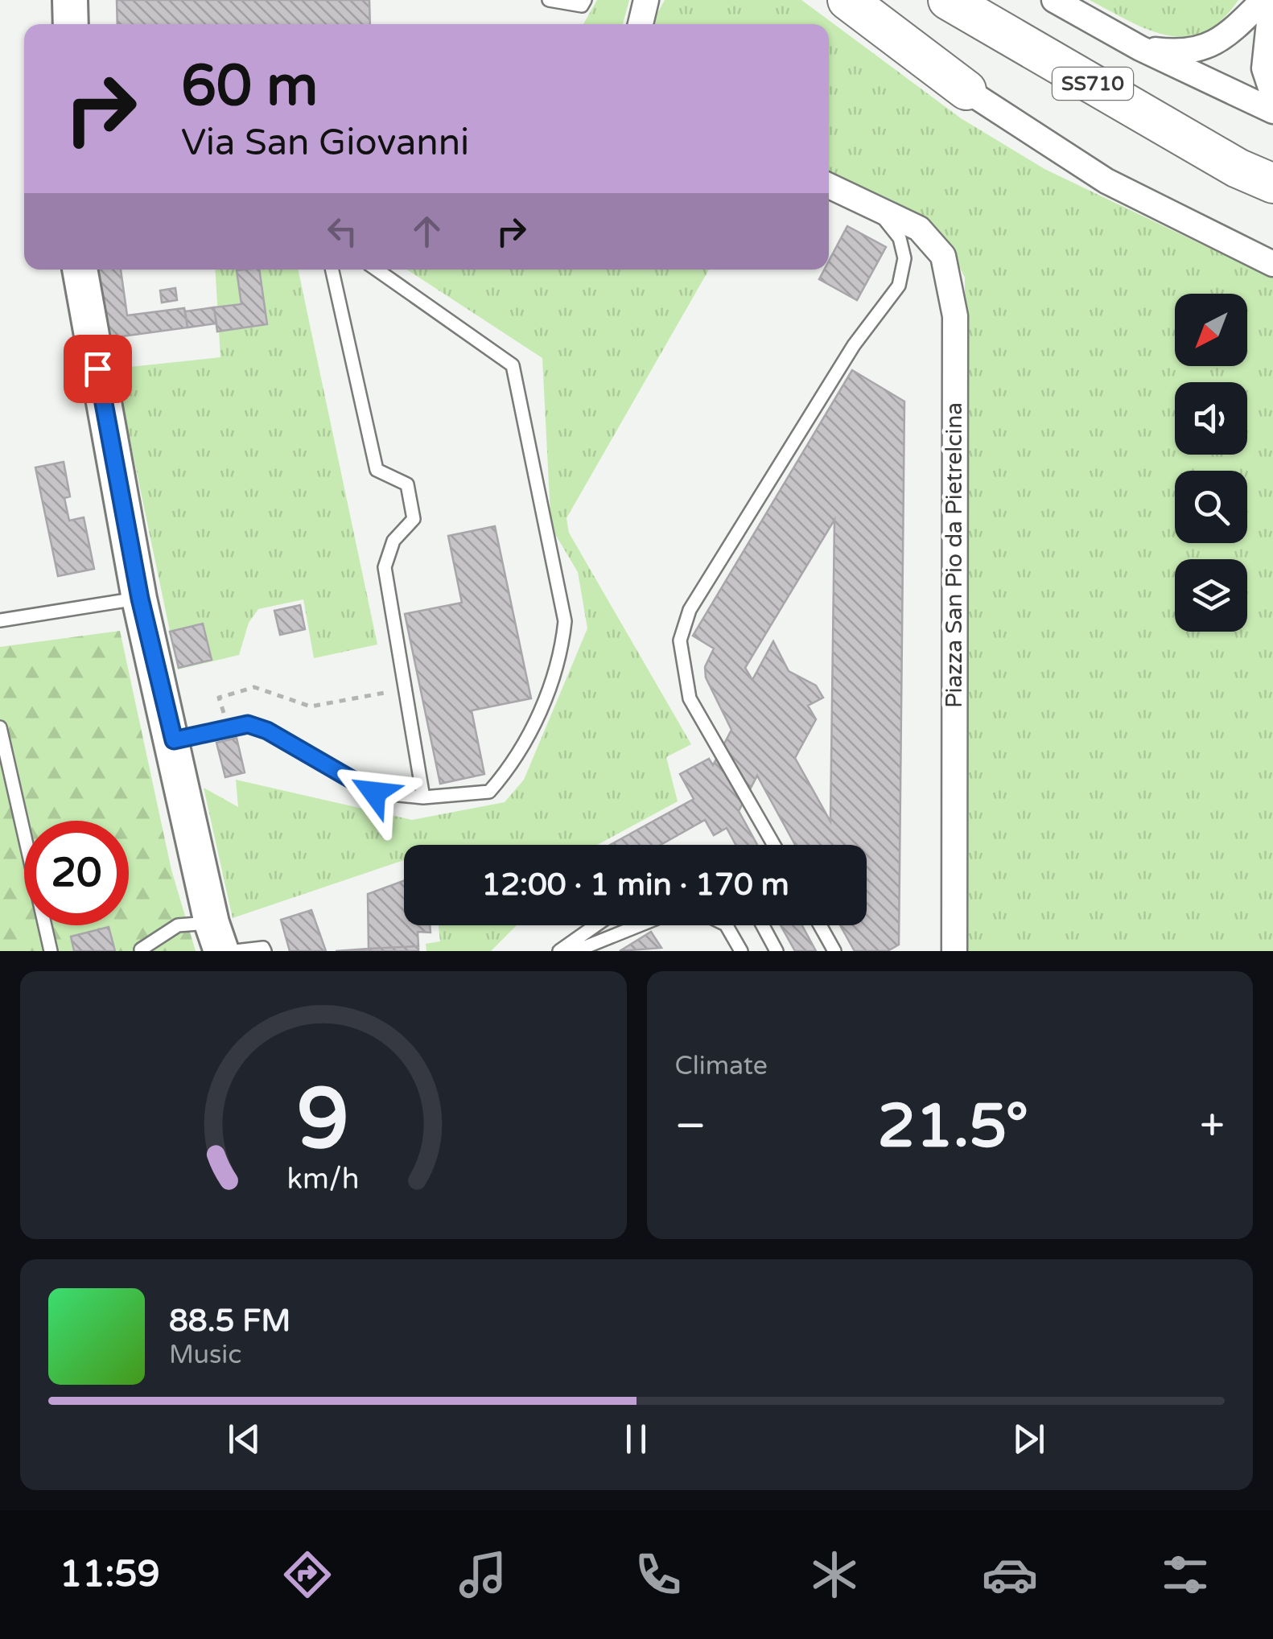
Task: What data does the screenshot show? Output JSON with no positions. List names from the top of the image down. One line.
{"streets":{"main road":["SS710"],"street":["Piazza San Pio da Pietrelcina"]},"north":"bottom left","page":{"turn":["60 m","Via San Giovanni"],"limit":"20","trip":"12:00 · 1 min · 170 m","tile":"Climate","heat":["−","21.5°","+"],"song":["88.5 FM","Music"],"tabs":"11:59","gauge":["9","km/h"]}}
